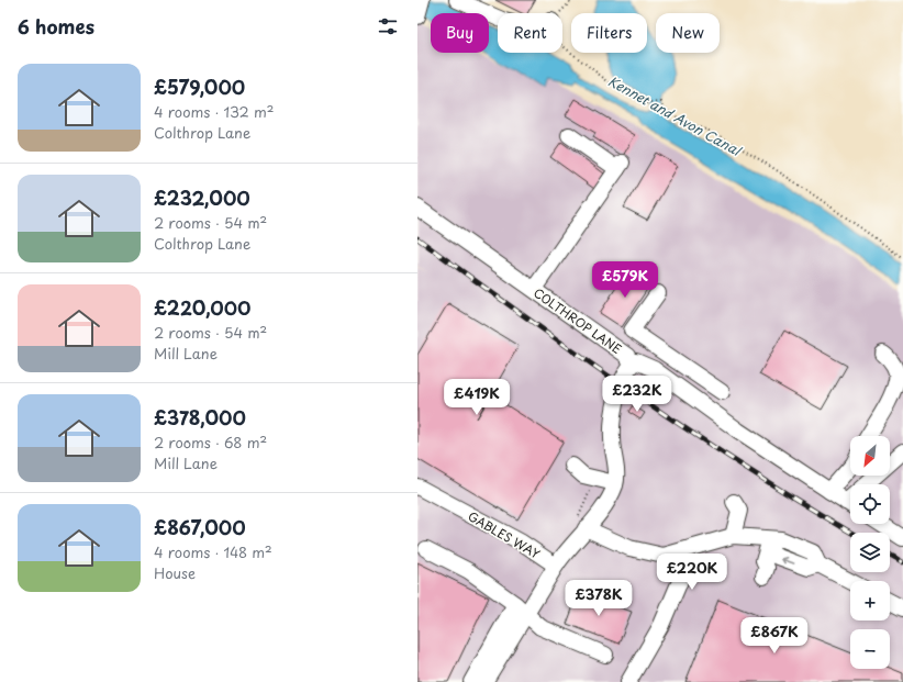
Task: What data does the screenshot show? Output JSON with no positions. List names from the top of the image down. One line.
{"streets":{"street":["COLTHROP LANE","GABLES WAY"]},"water":["Kennet and Avon Canal"],"north":"bottom left","page":{"heading":"6 homes","chip":["Buy","Rent","Filters","New"],"list":[{"name":"£579,000","note":"4 rooms · 132 m² · Colthrop Lane"},{"name":"£232,000","note":"2 rooms · 54 m² · Colthrop Lane"},{"name":"£220,000","note":"2 rooms · 54 m² · Mill Lane"},{"name":"£378,000","note":"2 rooms · 68 m² · Mill Lane"},{"name":"£867,000","note":"4 rooms · 148 m² · House"}],"price":["£579K","£232K","£419K","£220K","£378K","£867K"],"map_buttons":["+","−"]}}
